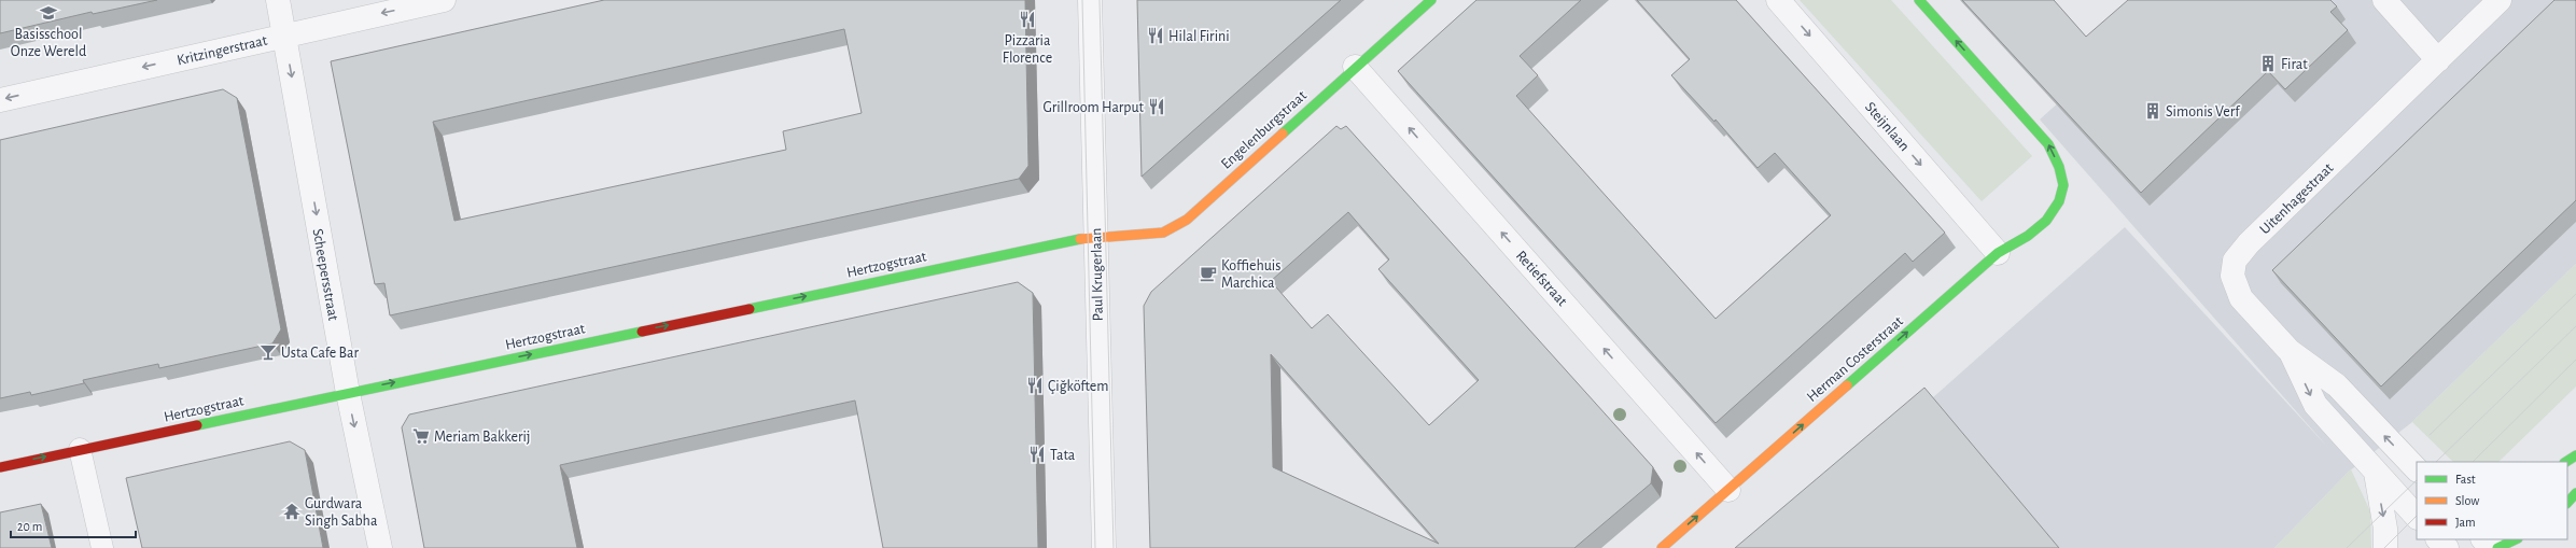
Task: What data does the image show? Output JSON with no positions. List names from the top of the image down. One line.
{"streets":{"street":["Kritzingerstraat","Steijnlaan","Engelenburgstraat","Uitenhagestraat","Hertzogstraat","Scheepersstraat","Paul Krugerlaan","Retiefstraat","Herman Costerstraat"]},"crossings":[["Kritzingerstraat","Scheepersstraat"],["Steijnlaan","Herman Costerstraat"],["Engelenburgstraat","Hertzogstraat"],["Engelenburgstraat","Paul Krugerlaan"],["Engelenburgstraat","Retiefstraat"],["Hertzogstraat","Scheepersstraat"],["Hertzogstraat","Paul Krugerlaan"],["Retiefstraat","Herman Costerstraat"]],"one_way":["Kritzingerstraat","Steijnlaan","Hertzogstraat","Scheepersstraat","Retiefstraat"],"places":{"school or university":["Basisschool Onze Wereld"],"restaurant":["Pizzaria Florence","Hilal Firini","Grillroom Harput","Çiğköftem","Tata"],"building":["Firat","Simonis Verf"],"cafe":["Koffiehuis Marchica"],"bar":["Usta Cafe Bar"],"supermarket":["Meriam Bakkerij"],"temple":["Gurdwara Singh Sabha"]},"legend":["Fast","Slow","Jam"],"scale_bar":"20 m"}
